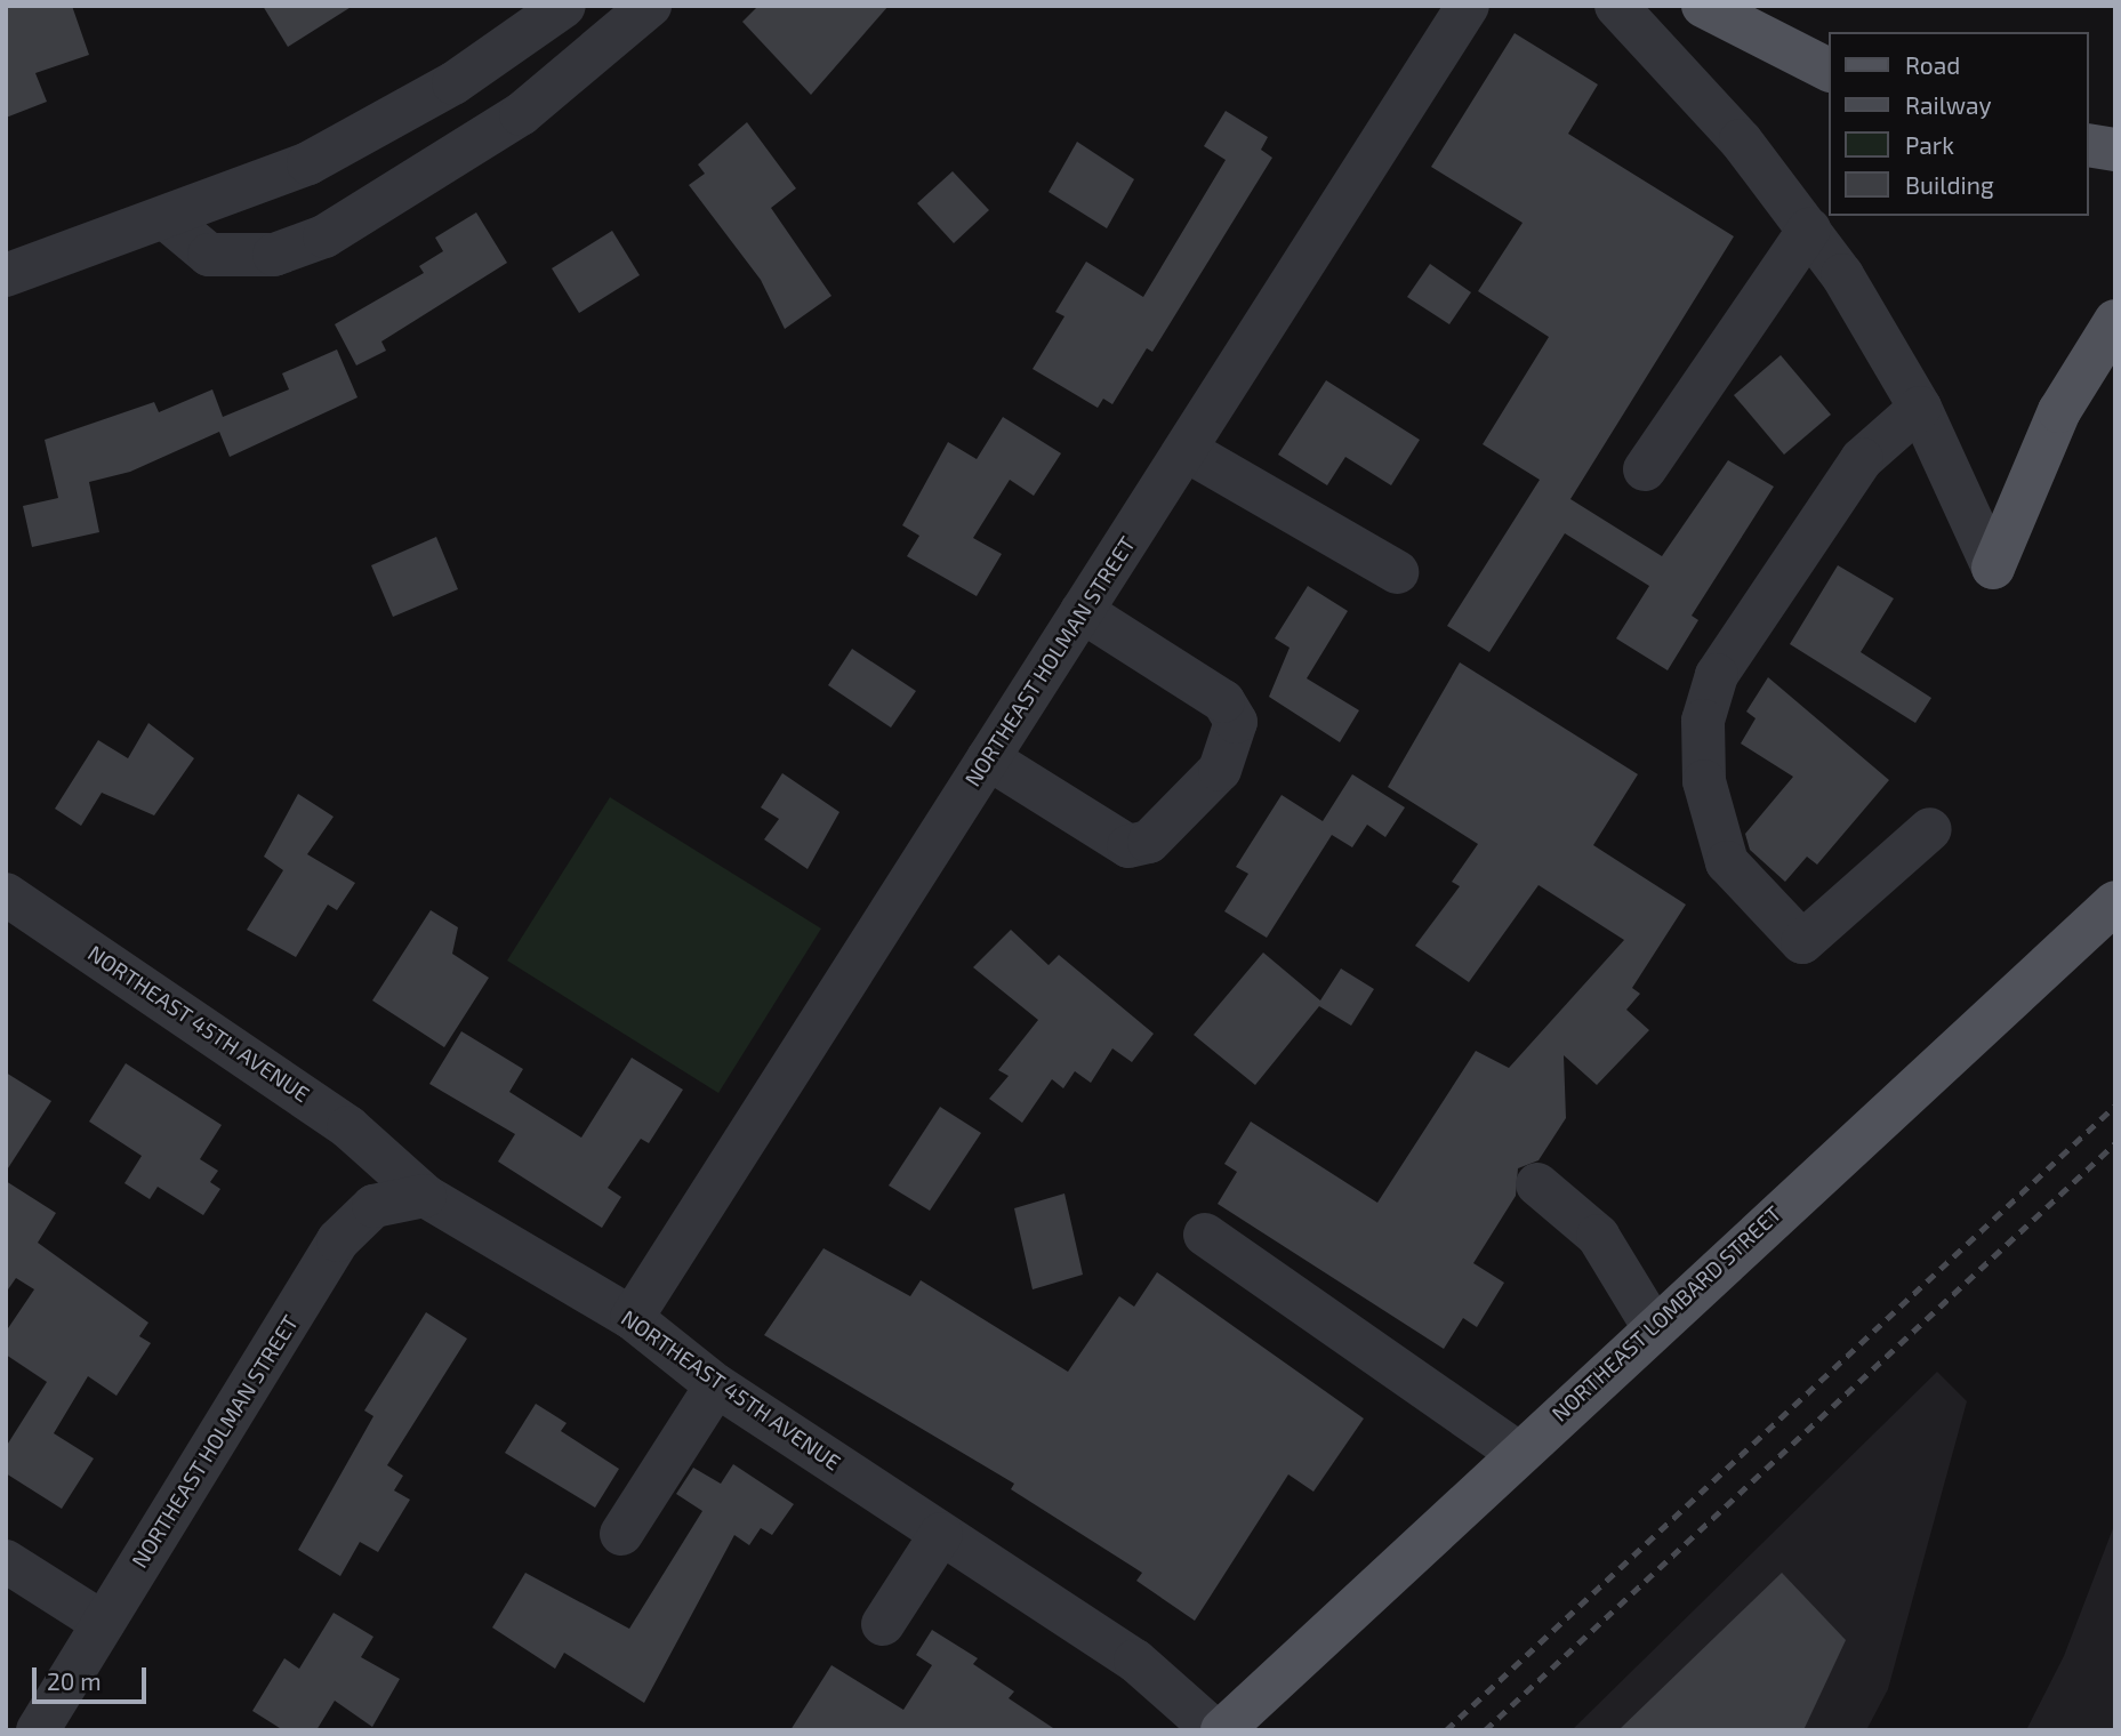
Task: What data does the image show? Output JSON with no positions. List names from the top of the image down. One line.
{"streets":{"main road":["NORTHEAST LOMBARD STREET"],"street":["NORTHEAST HOLMAN STREET","NORTHEAST 45TH AVENUE"]},"crossings":[["NORTHEAST HOLMAN STREET","NORTHEAST 45TH AVENUE"]],"legend":["Road","Railway","Park","Building"],"scale_bar":"20 m"}
